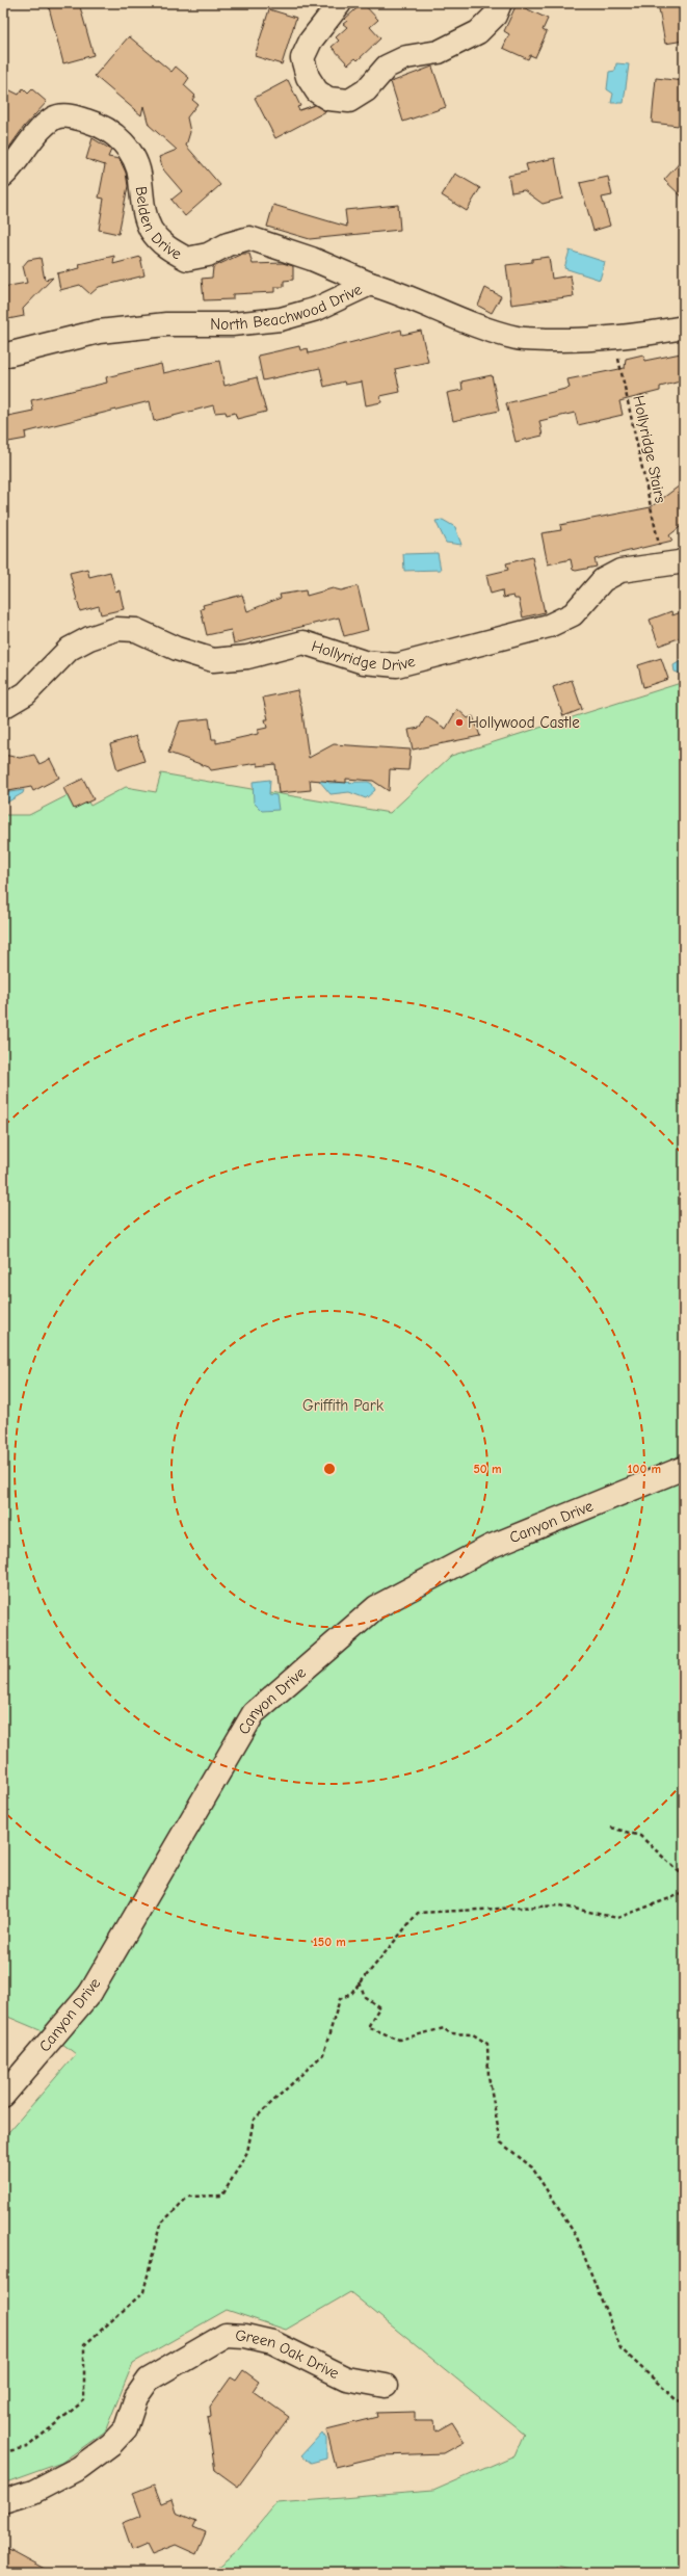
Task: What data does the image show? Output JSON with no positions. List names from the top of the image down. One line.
{"streets":{"street":["Belden Drive","North Beachwood Drive","Hollyridge Drive","Canyon Drive","Green Oak Drive"],"path":["Hollyridge Stairs"]},"crossings":[["Belden Drive","North Beachwood Drive"],["North Beachwood Drive","Hollyridge Stairs"],["Hollyridge Stairs","Hollyridge Drive"]],"parks":["Griffith Park"],"places":["Hollywood Castle"],"rings":["50 m","100 m","150 m"]}
